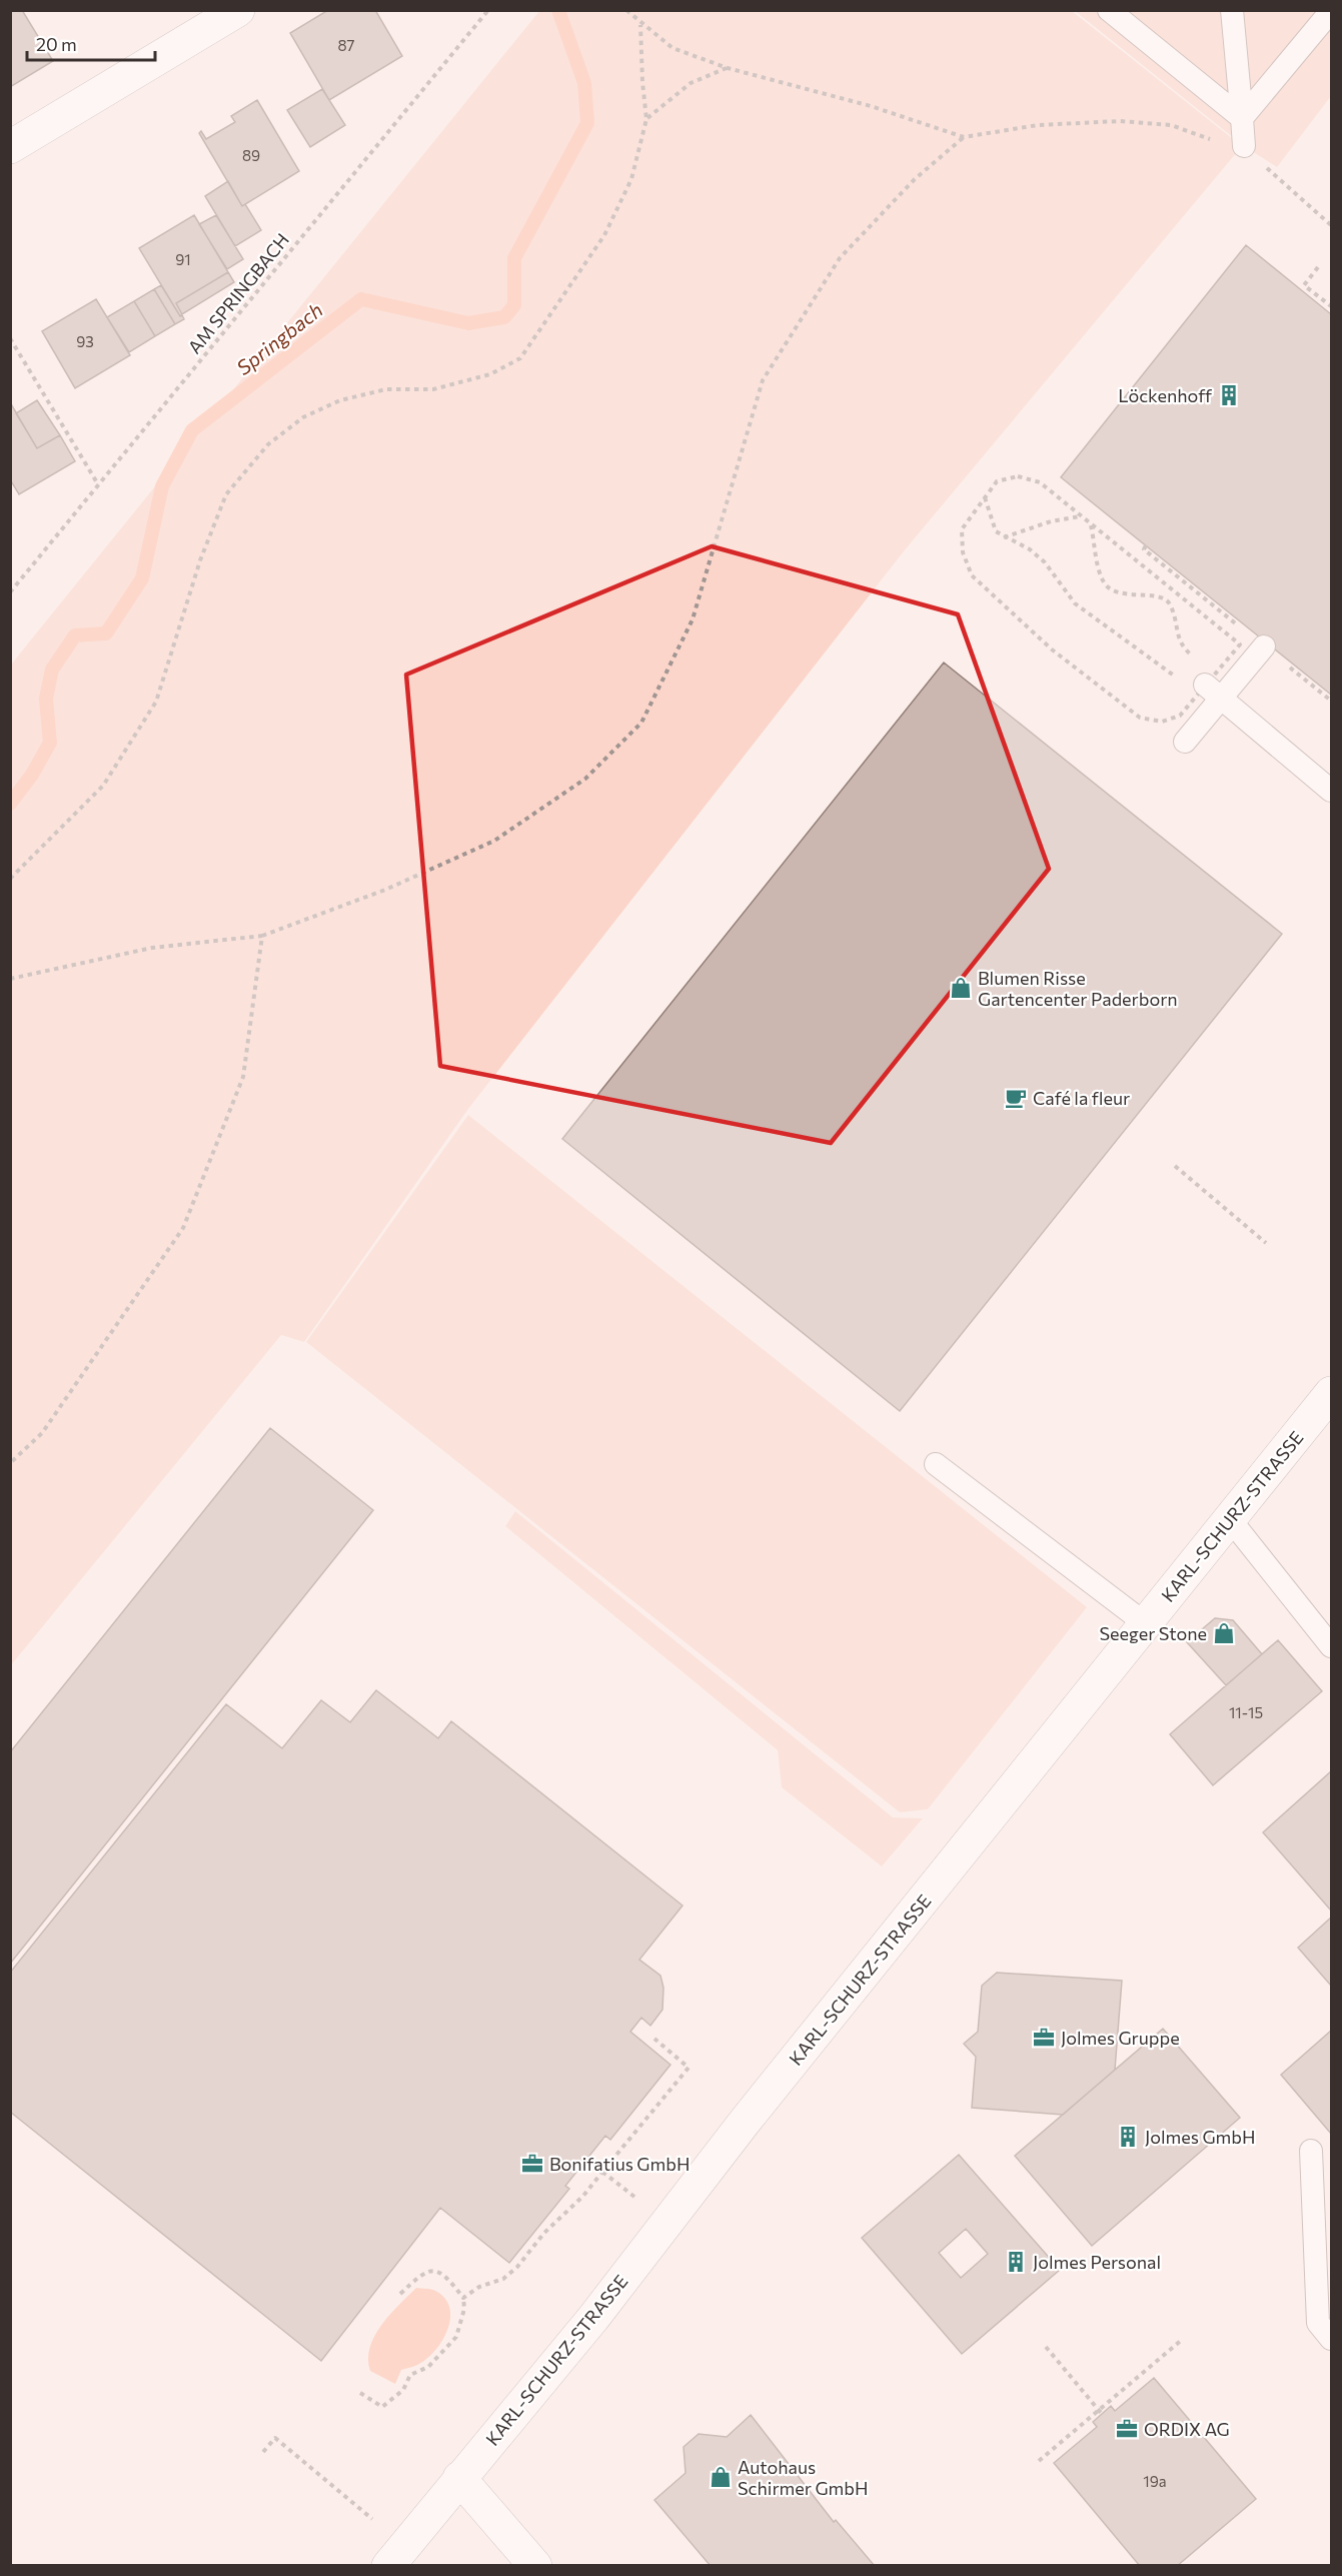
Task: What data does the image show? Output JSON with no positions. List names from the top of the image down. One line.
{"streets":{"street":["KARL-SCHURZ-STRASSE"],"path":["AM SPRINGBACH"]},"water":["Springbach"],"places":{"building":["Löckenhoff","Jolmes GmbH","Jolmes Personal"],"shop":["Blumen Risse Gartencenter Paderborn","Seeger Stone","Autohaus Schirmer GmbH"],"cafe":["Café la fleur"],"office":["Jolmes Gruppe","Bonifatius GmbH","ORDIX AG"]},"house_numbers":["87","89","91","93","11-15","19a"],"scale_bar":"20 m"}
